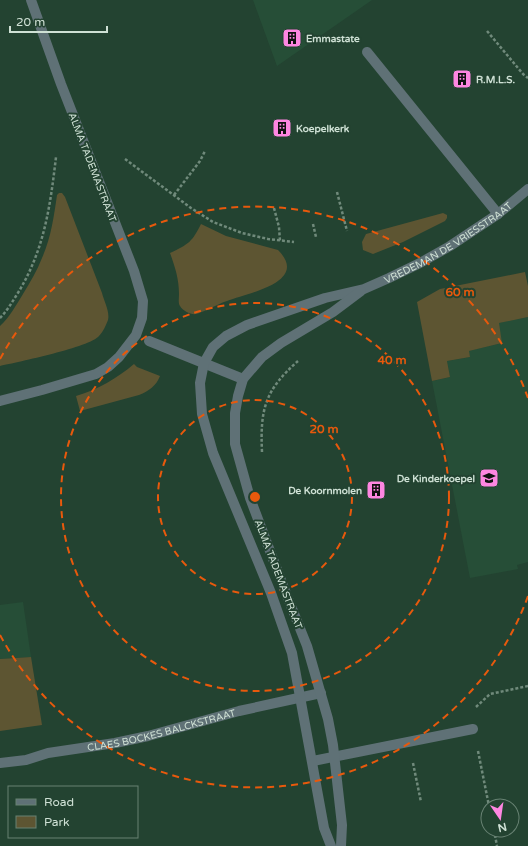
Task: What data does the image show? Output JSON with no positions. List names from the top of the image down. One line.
{"streets":{"street":["ALMA TADEMASTRAAT","VREDEMAN DE VRIESSTRAAT","CLAES BOCKES BALCKSTRAAT"]},"crossings":[["ALMA TADEMASTRAAT","VREDEMAN DE VRIESSTRAAT"],["ALMA TADEMASTRAAT","CLAES BOCKES BALCKSTRAAT"]],"places":{"building":["Emmastate","R.M.L.S.","Koepelkerk","De Koornmolen"],"school or university":["De Kinderkoepel"]},"legend":["Road","Park"],"scale_bar":"20 m","north":"bottom","rings":["60 m","40 m","20 m"]}
